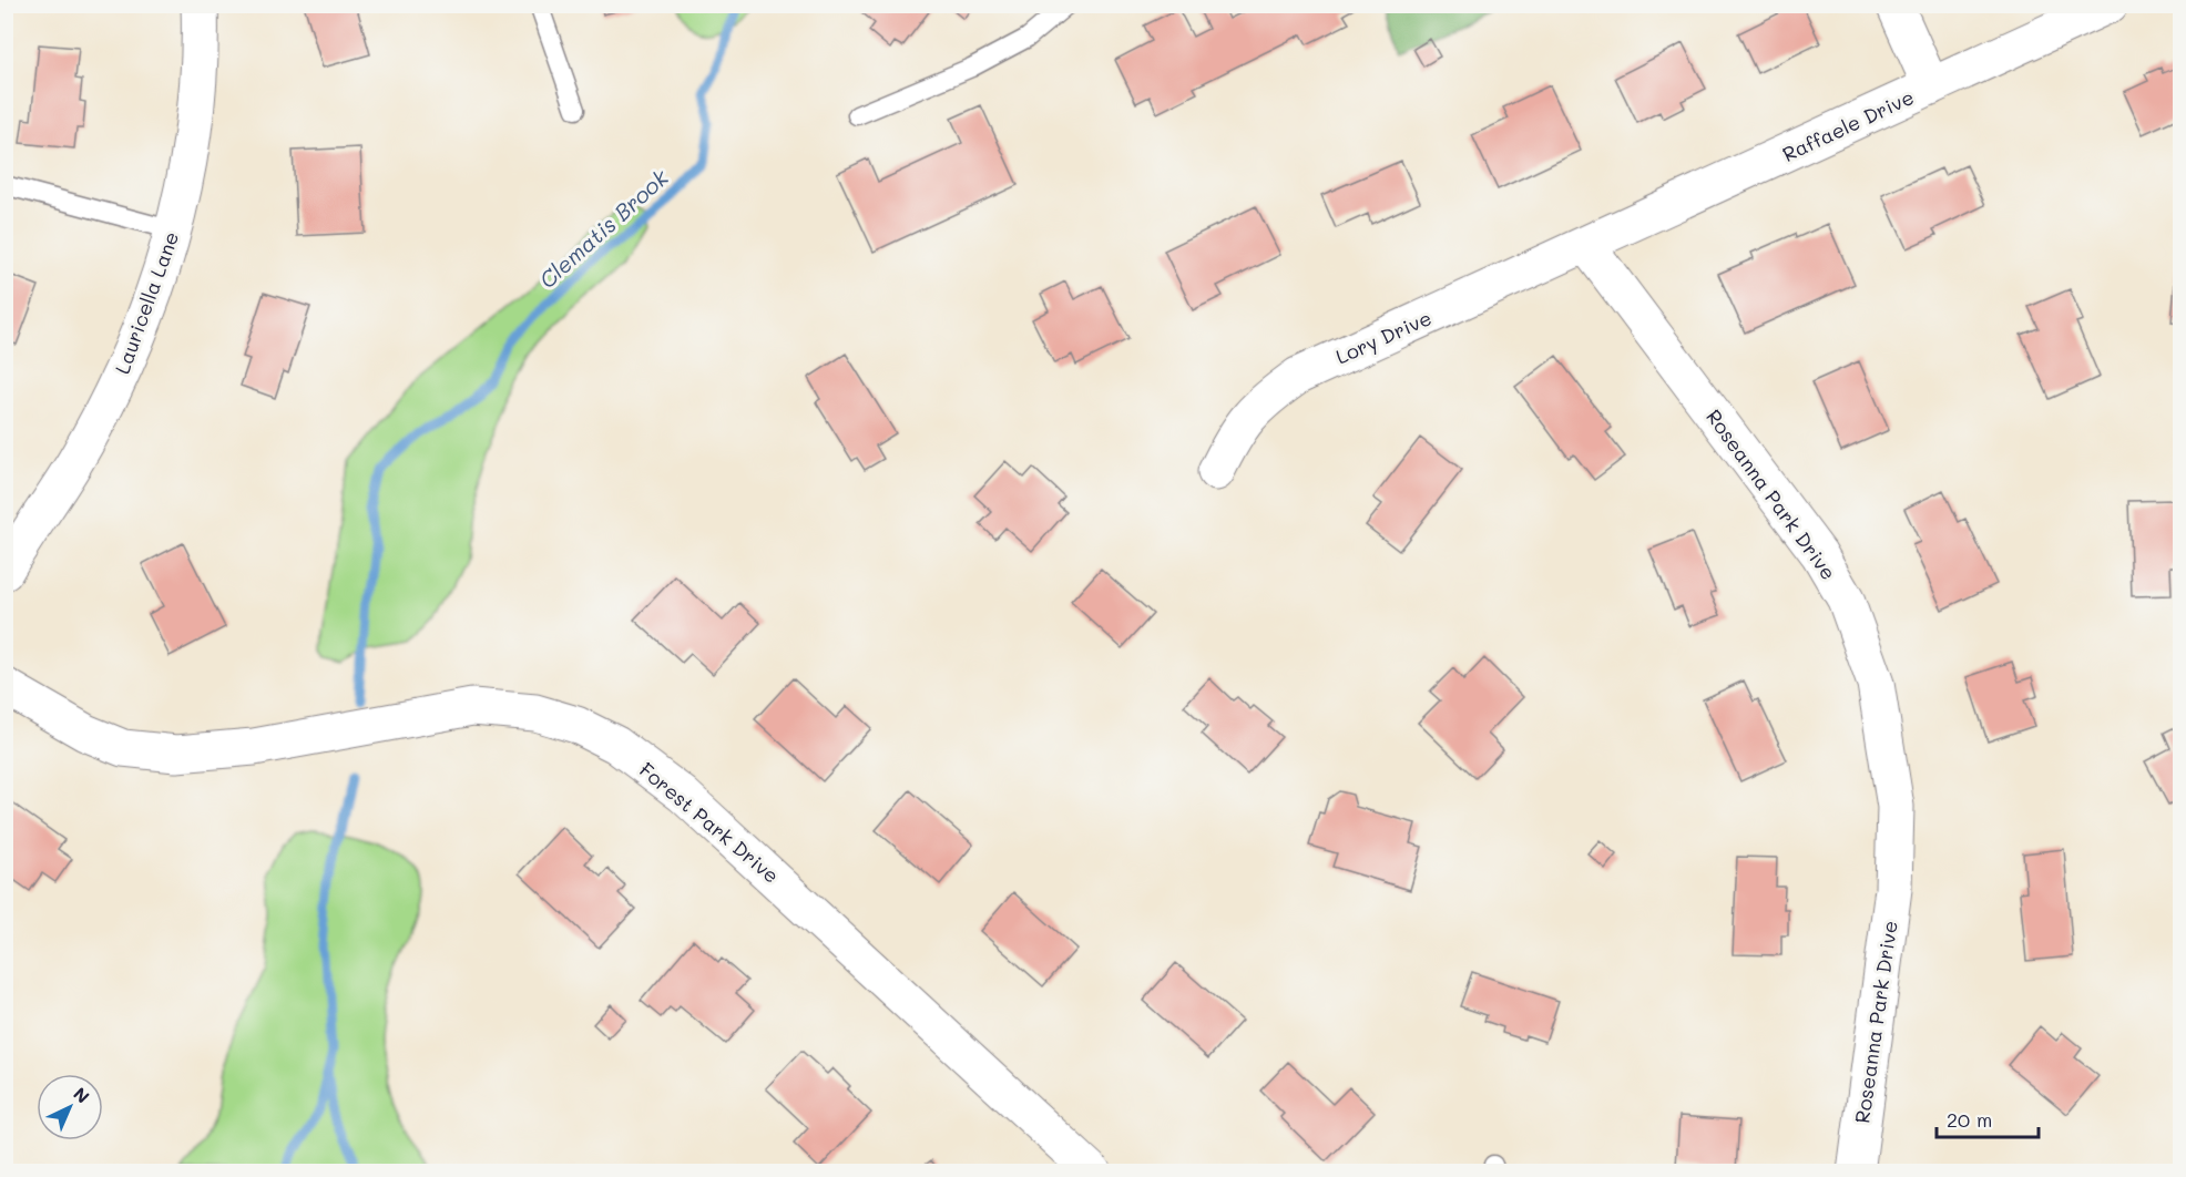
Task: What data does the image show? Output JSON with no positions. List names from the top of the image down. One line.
{"streets":{"street":["Raffaele Drive","Lauricella Lane","Lory Drive","Roseanna Park Drive","Forest Park Drive"]},"crossings":[["Raffaele Drive","Lory Drive"],["Raffaele Drive","Roseanna Park Drive"],["Lory Drive","Roseanna Park Drive"]],"water":["Clematis Brook"],"scale_bar":"20 m","north":"top right"}
